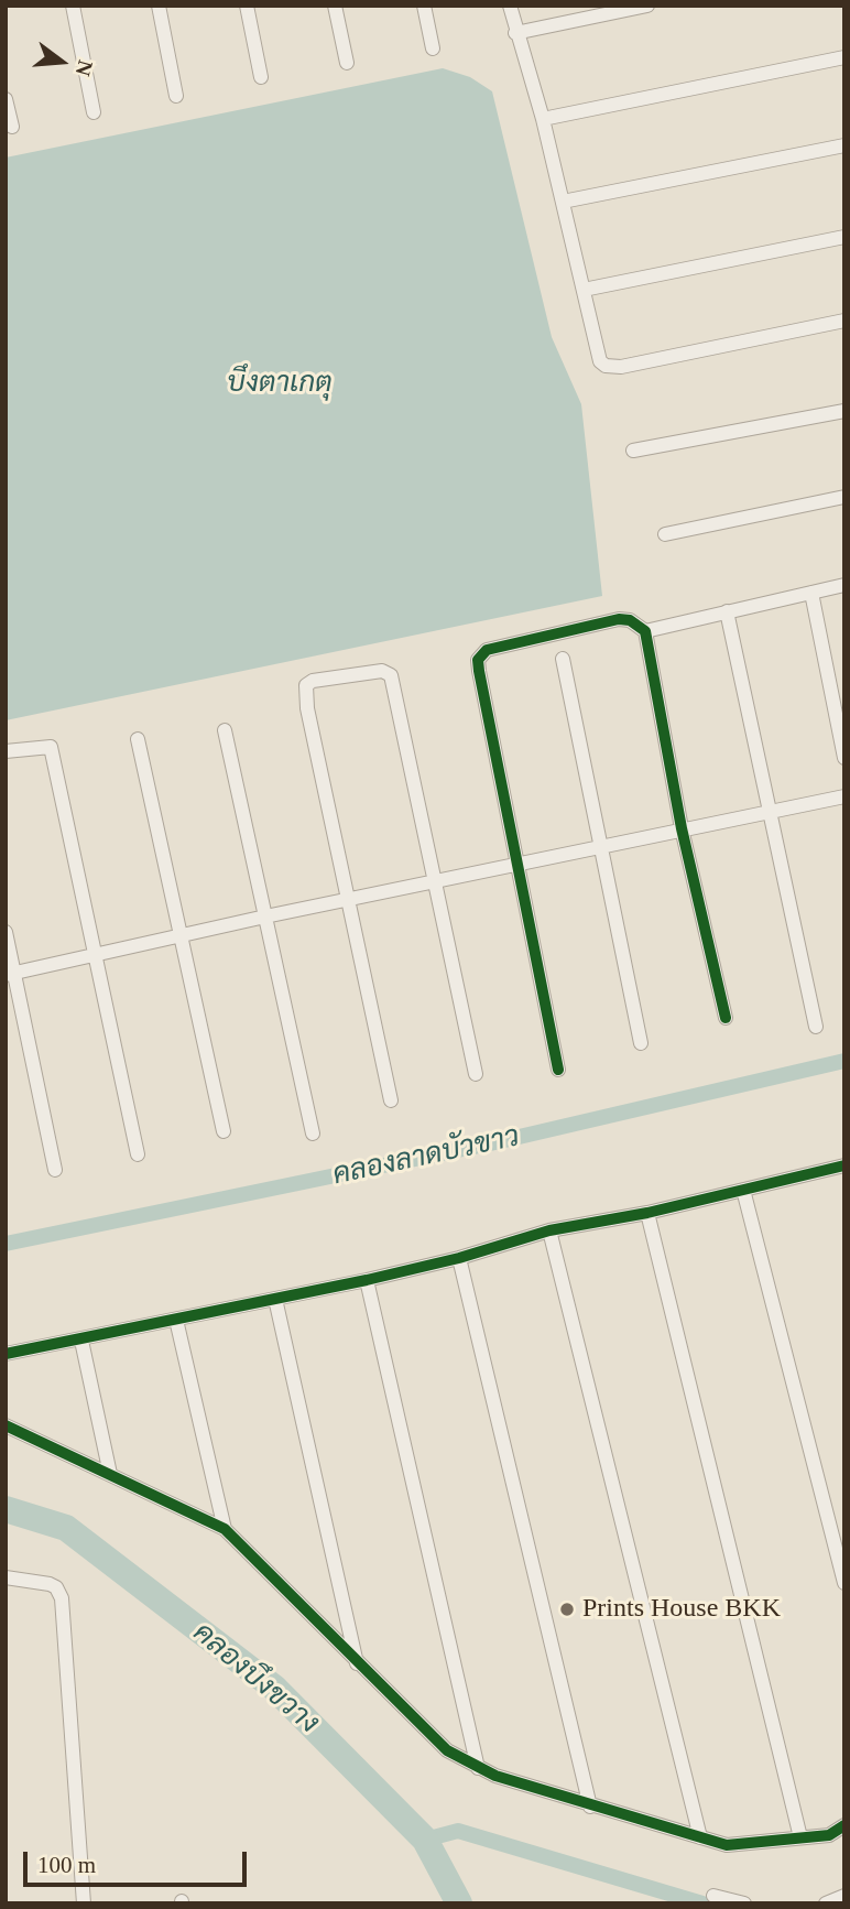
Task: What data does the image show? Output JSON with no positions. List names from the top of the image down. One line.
{"water":["บึงตาเกตุ","คลองลาดบัวขาว","คลองบึงขวาง"],"places":["Prints House BKK"],"scale_bar":"100 m","north":"right"}
